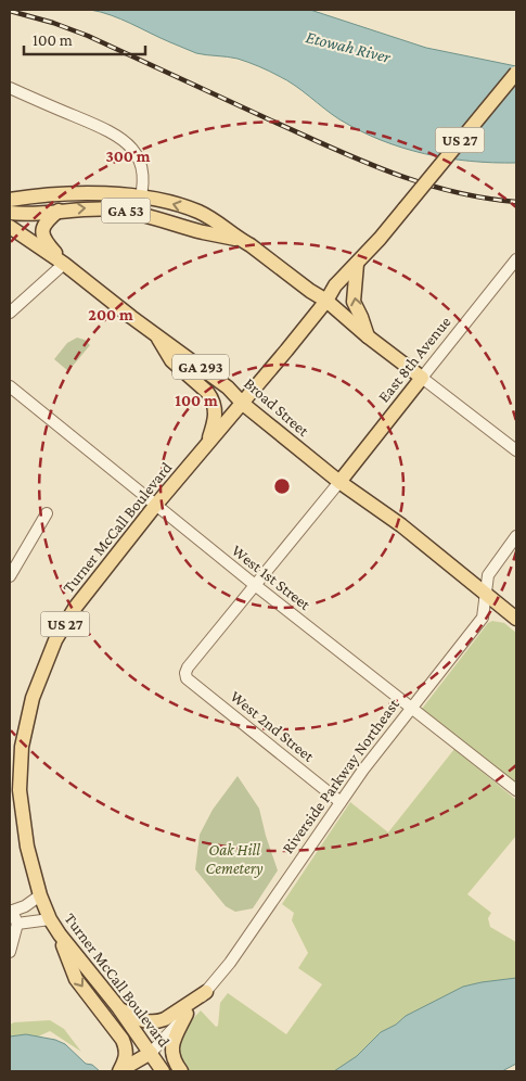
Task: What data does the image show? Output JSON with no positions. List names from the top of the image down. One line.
{"streets":{"main road":["US 27","GA 53","East 8th Avenue","GA 293","Broad Street","Turner McCall Boulevard","Riverside Parkway Northeast"],"street":["West 1st Street","West 2nd Street"]},"crossings":[["GA 53","Turner McCall Boulevard"],["East 8th Avenue","Broad Street"],["Broad Street","Turner McCall Boulevard"],["Broad Street","Riverside Parkway Northeast"],["Turner McCall Boulevard","West 1st Street"],["Turner McCall Boulevard","Riverside Parkway Northeast"],["West 1st Street","West 2nd Street"],["West 1st Street","Riverside Parkway Northeast"],["West 2nd Street","Riverside Parkway Northeast"]],"water":["Etowah River"],"parks":["Oak Hill Cemetery"],"scale_bar":"100 m","rings":["300 m","200 m","100 m"]}
